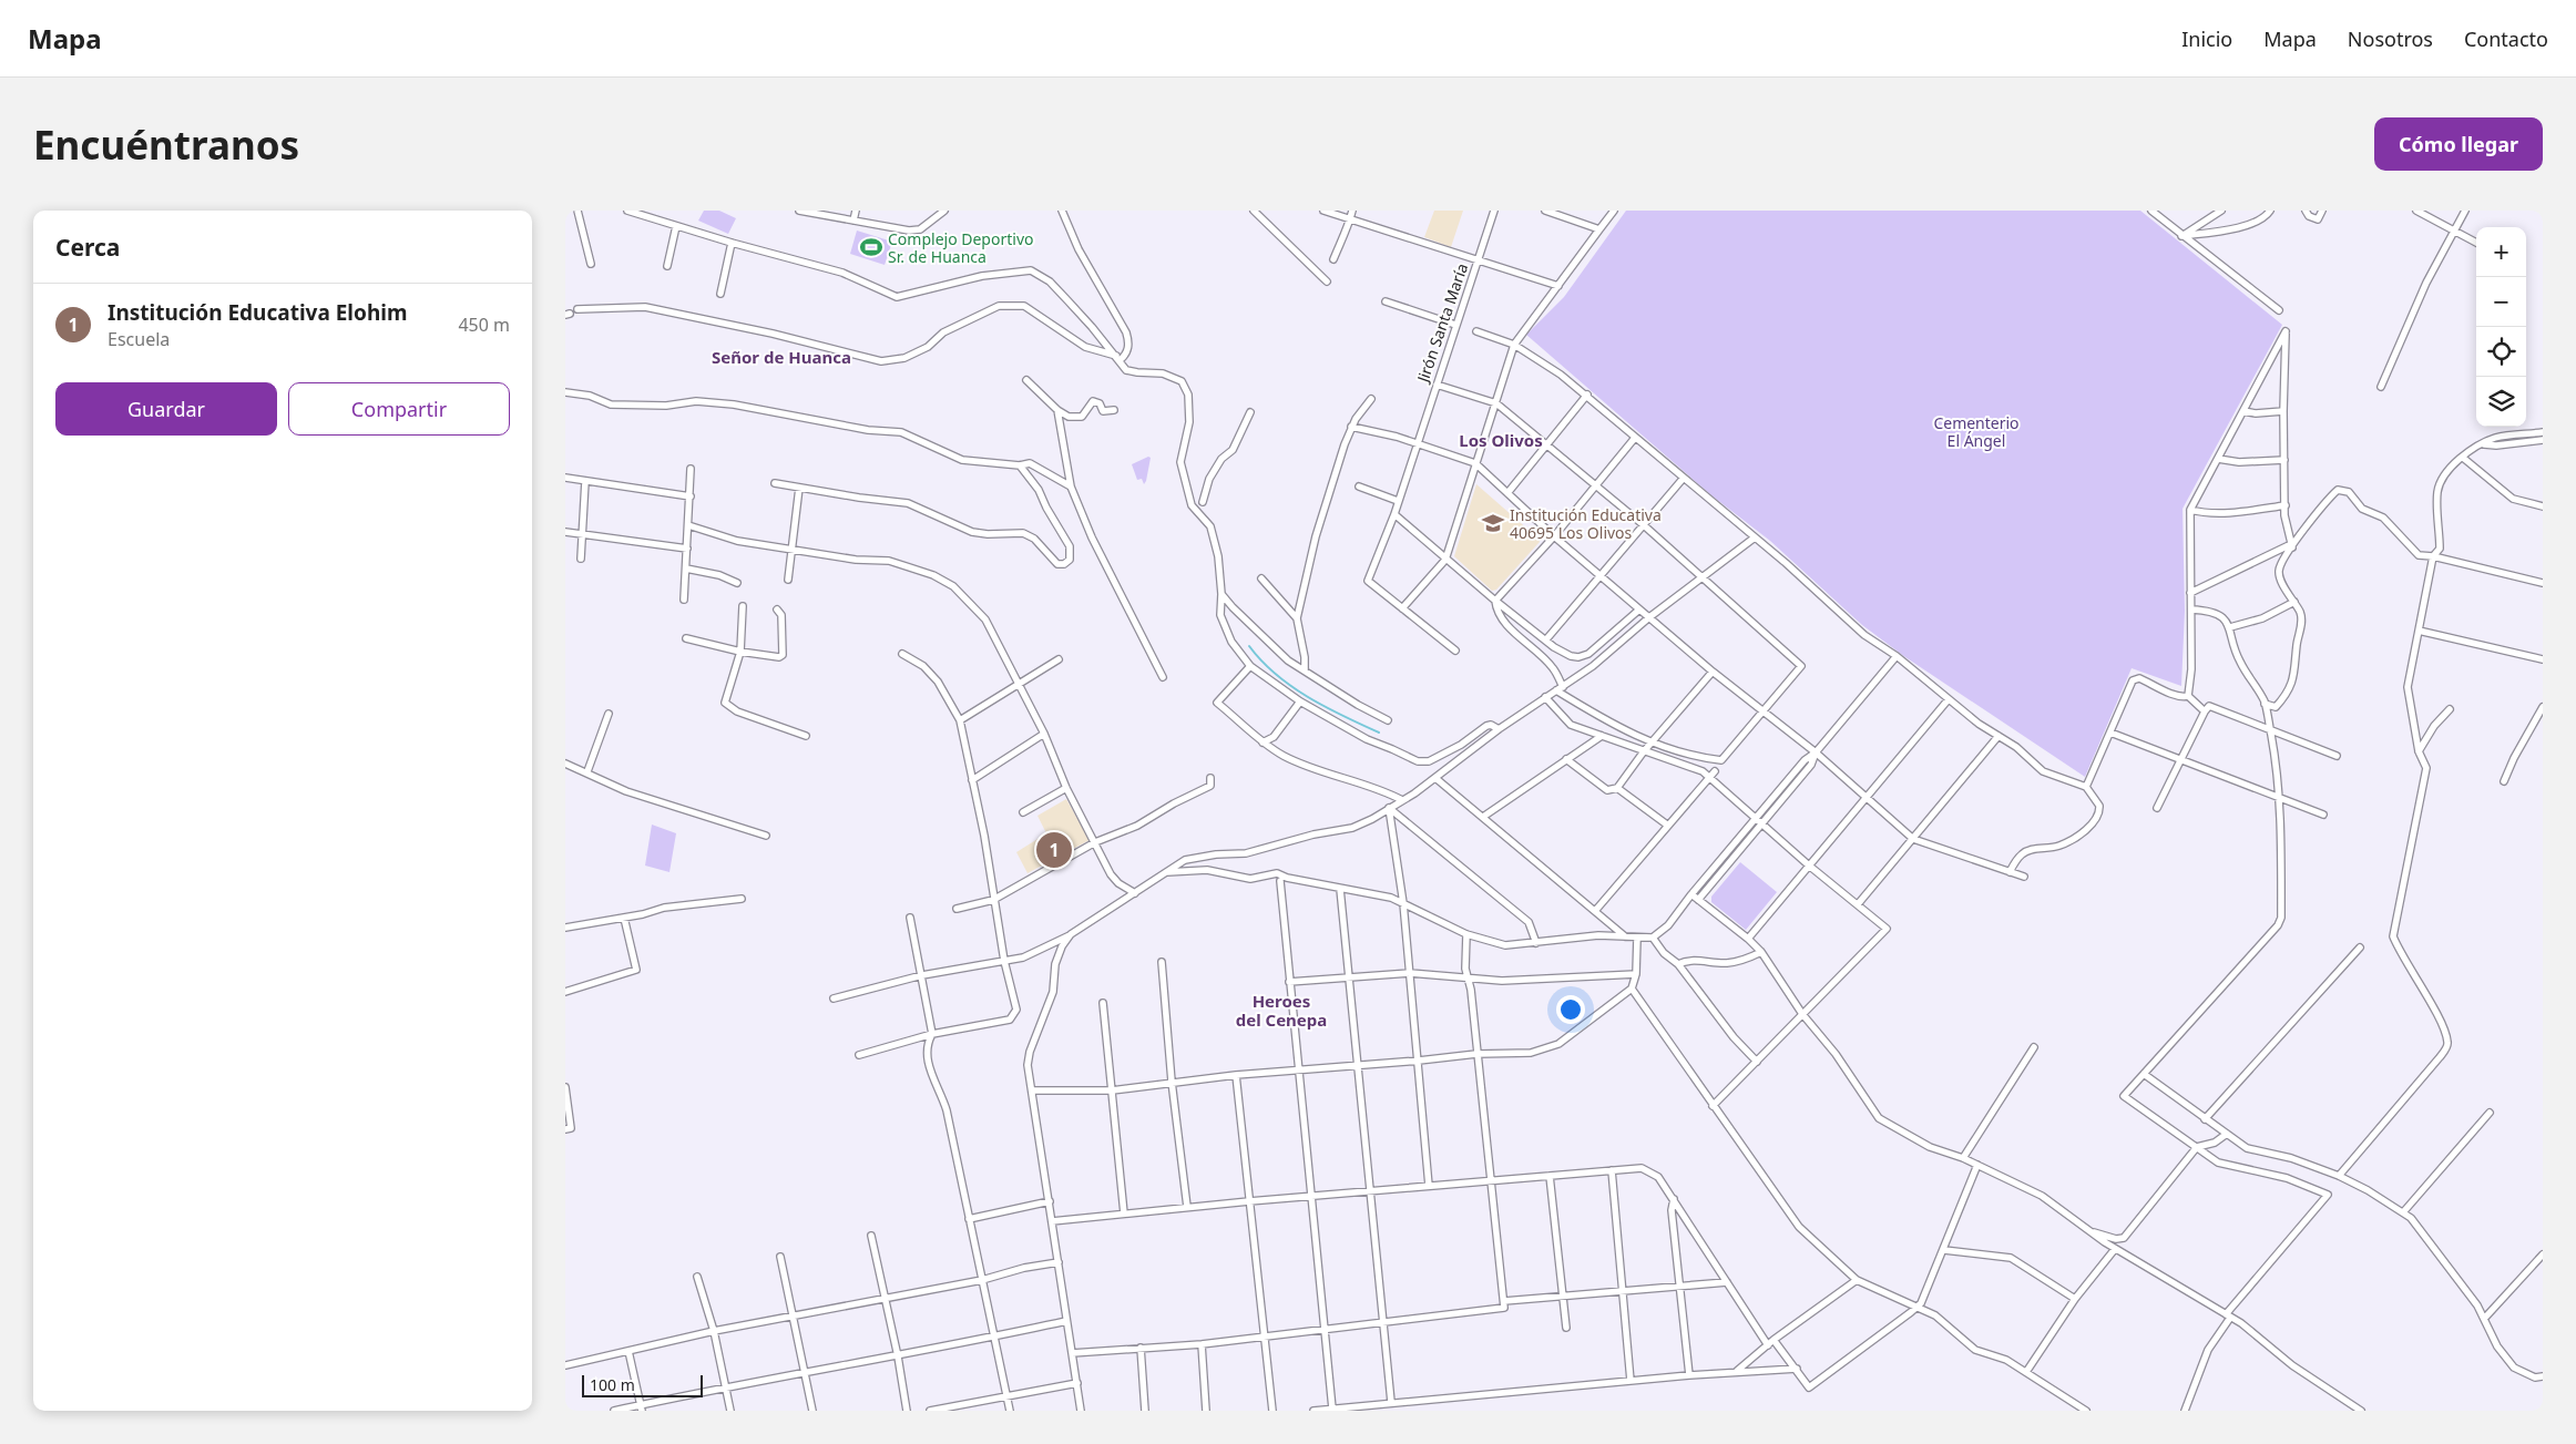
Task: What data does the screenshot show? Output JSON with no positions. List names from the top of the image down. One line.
{"streets":{"street":["Jirón Santa María"]},"districts":["Señor de Huanca","Los Olivos","Heroes del Cenepa"],"parks":["Cementerio El Ángel"],"places":{"sports":["Complejo Deportivo Sr. de Huanca"],"school or university":["Institución Educativa 40695 Los Olivos"]},"scale_bar":"100 m","page":{"header":"Mapa","nav":["Inicio","Mapa","Nosotros","Contacto"],"buttons":["Cómo llegar",["Guardar","Compartir"]],"title":"Encuéntranos","heading":"Cerca","map_buttons":["+","−"],"list":[{"mark":"1","name":"Institución Educativa Elohim","note":"Escuela","value":"450 m"}],"pins":"1","scale":"100 m"}}
